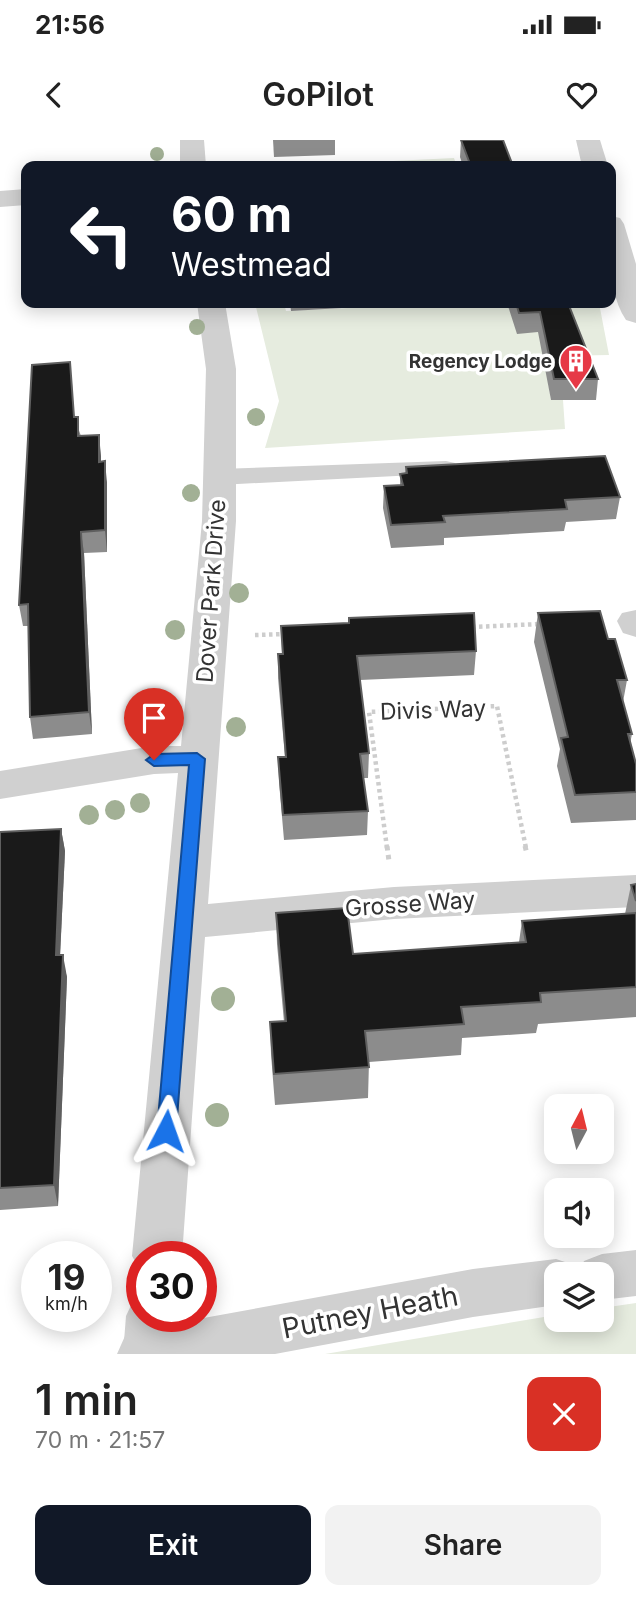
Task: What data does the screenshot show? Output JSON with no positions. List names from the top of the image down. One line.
{"streets":{"street":["Dover Park Drive","Grosse Way","Putney Heath"],"path":["Divis Way"]},"crossings":[["Dover Park Drive","Grosse Way"],["Divis Way","Grosse Way"]],"places":{"building":["Regency Lodge"]},"north":"top","page":{"status":"21:56","header":"GoPilot","turn":["60 m","Westmead"],"speed":"19 km/h","limit":"30","heading":["1 min","70 m · 21:57"],"buttons":["Exit","Share"]}}
